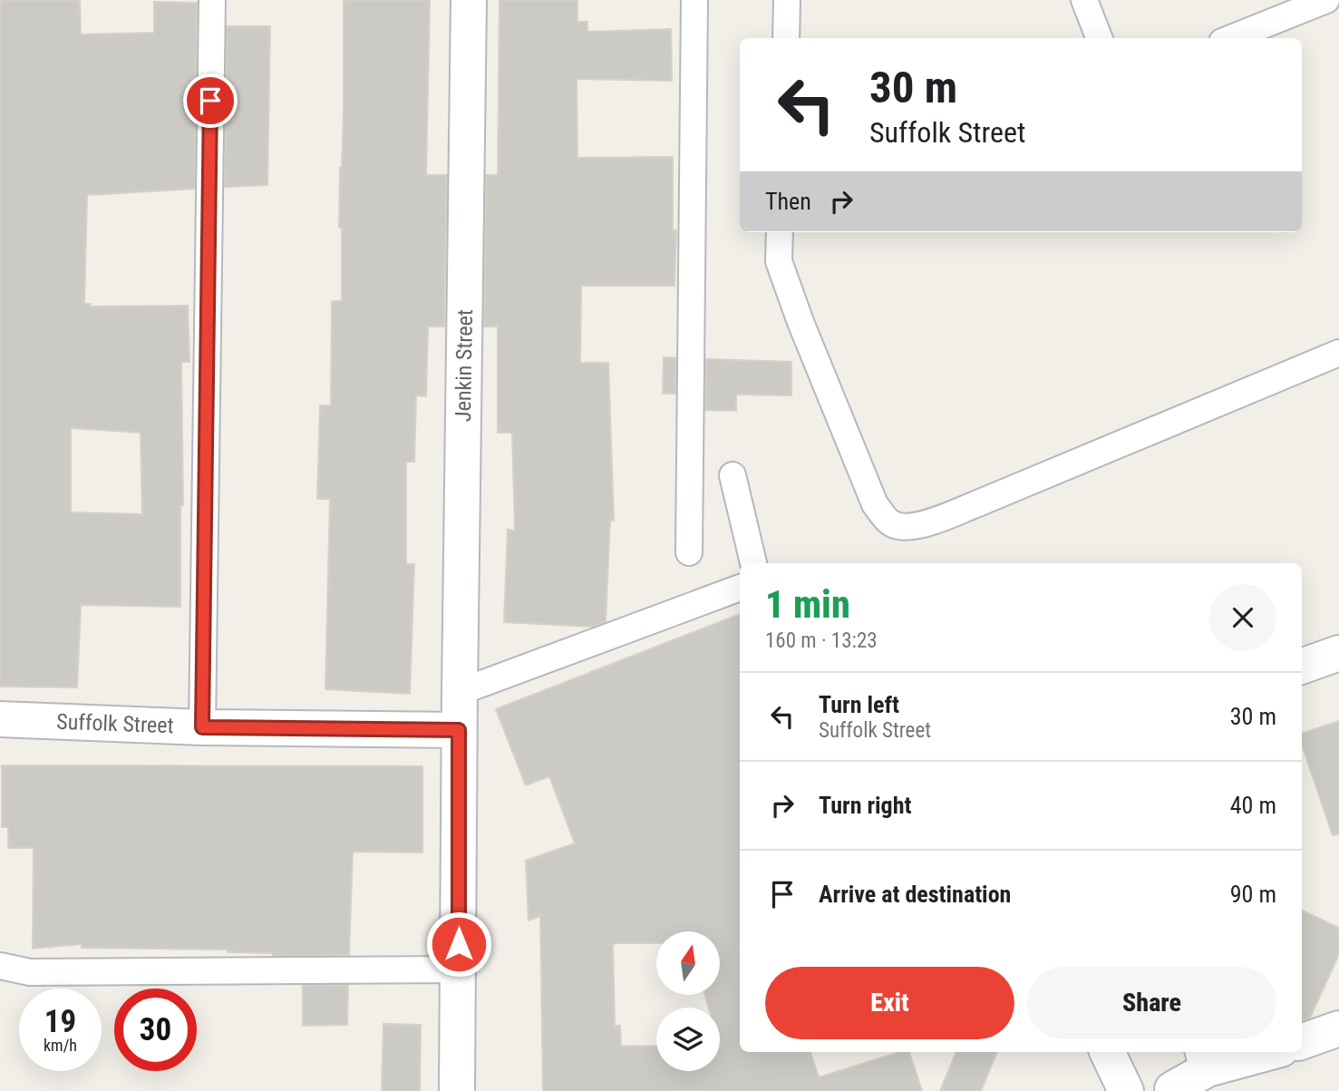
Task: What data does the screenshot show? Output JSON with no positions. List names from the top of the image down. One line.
{"streets":{"street":["Jenkin Street","Suffolk Street"]},"crossings":[["Jenkin Street","Suffolk Street"]],"north":"top","page":{"turn":["30 m","Suffolk Street"],"then":"Then","heading":["1 min","160 m · 13:23"],"list":[{"name":"Turn left","note":"Suffolk Street","value":"30 m"},{"name":"Turn right","value":"40 m"},{"name":"Arrive at destination","value":"90 m"}],"buttons":["Exit","Share"],"speed":"19 km/h","limit":"30"}}
